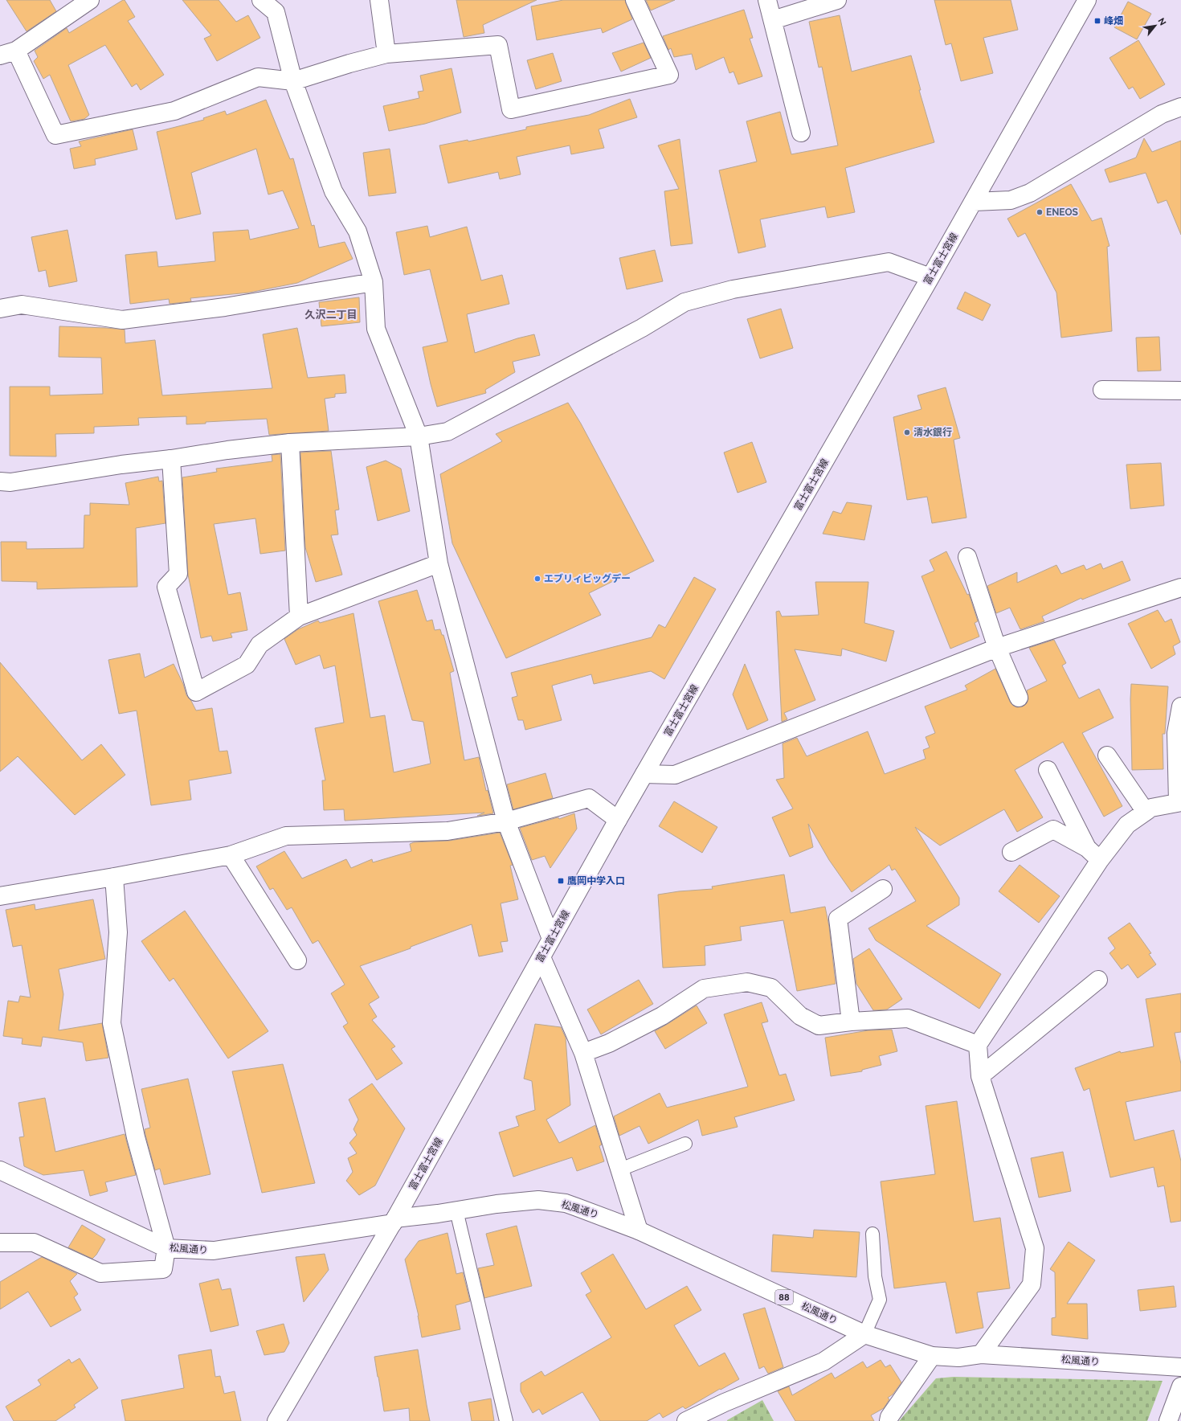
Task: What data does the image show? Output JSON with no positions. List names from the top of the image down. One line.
{"streets":{"street":["富士富士宮線","松風通り","88"]},"crossings":[["富士富士宮線","松風通り"]],"districts":["久沢二丁目"],"places":{"transit":["峰畑","鷹岡中学入口"],"other":["ENEOS","清水銀行","エブリィビッグデー"]},"north":"top right"}
